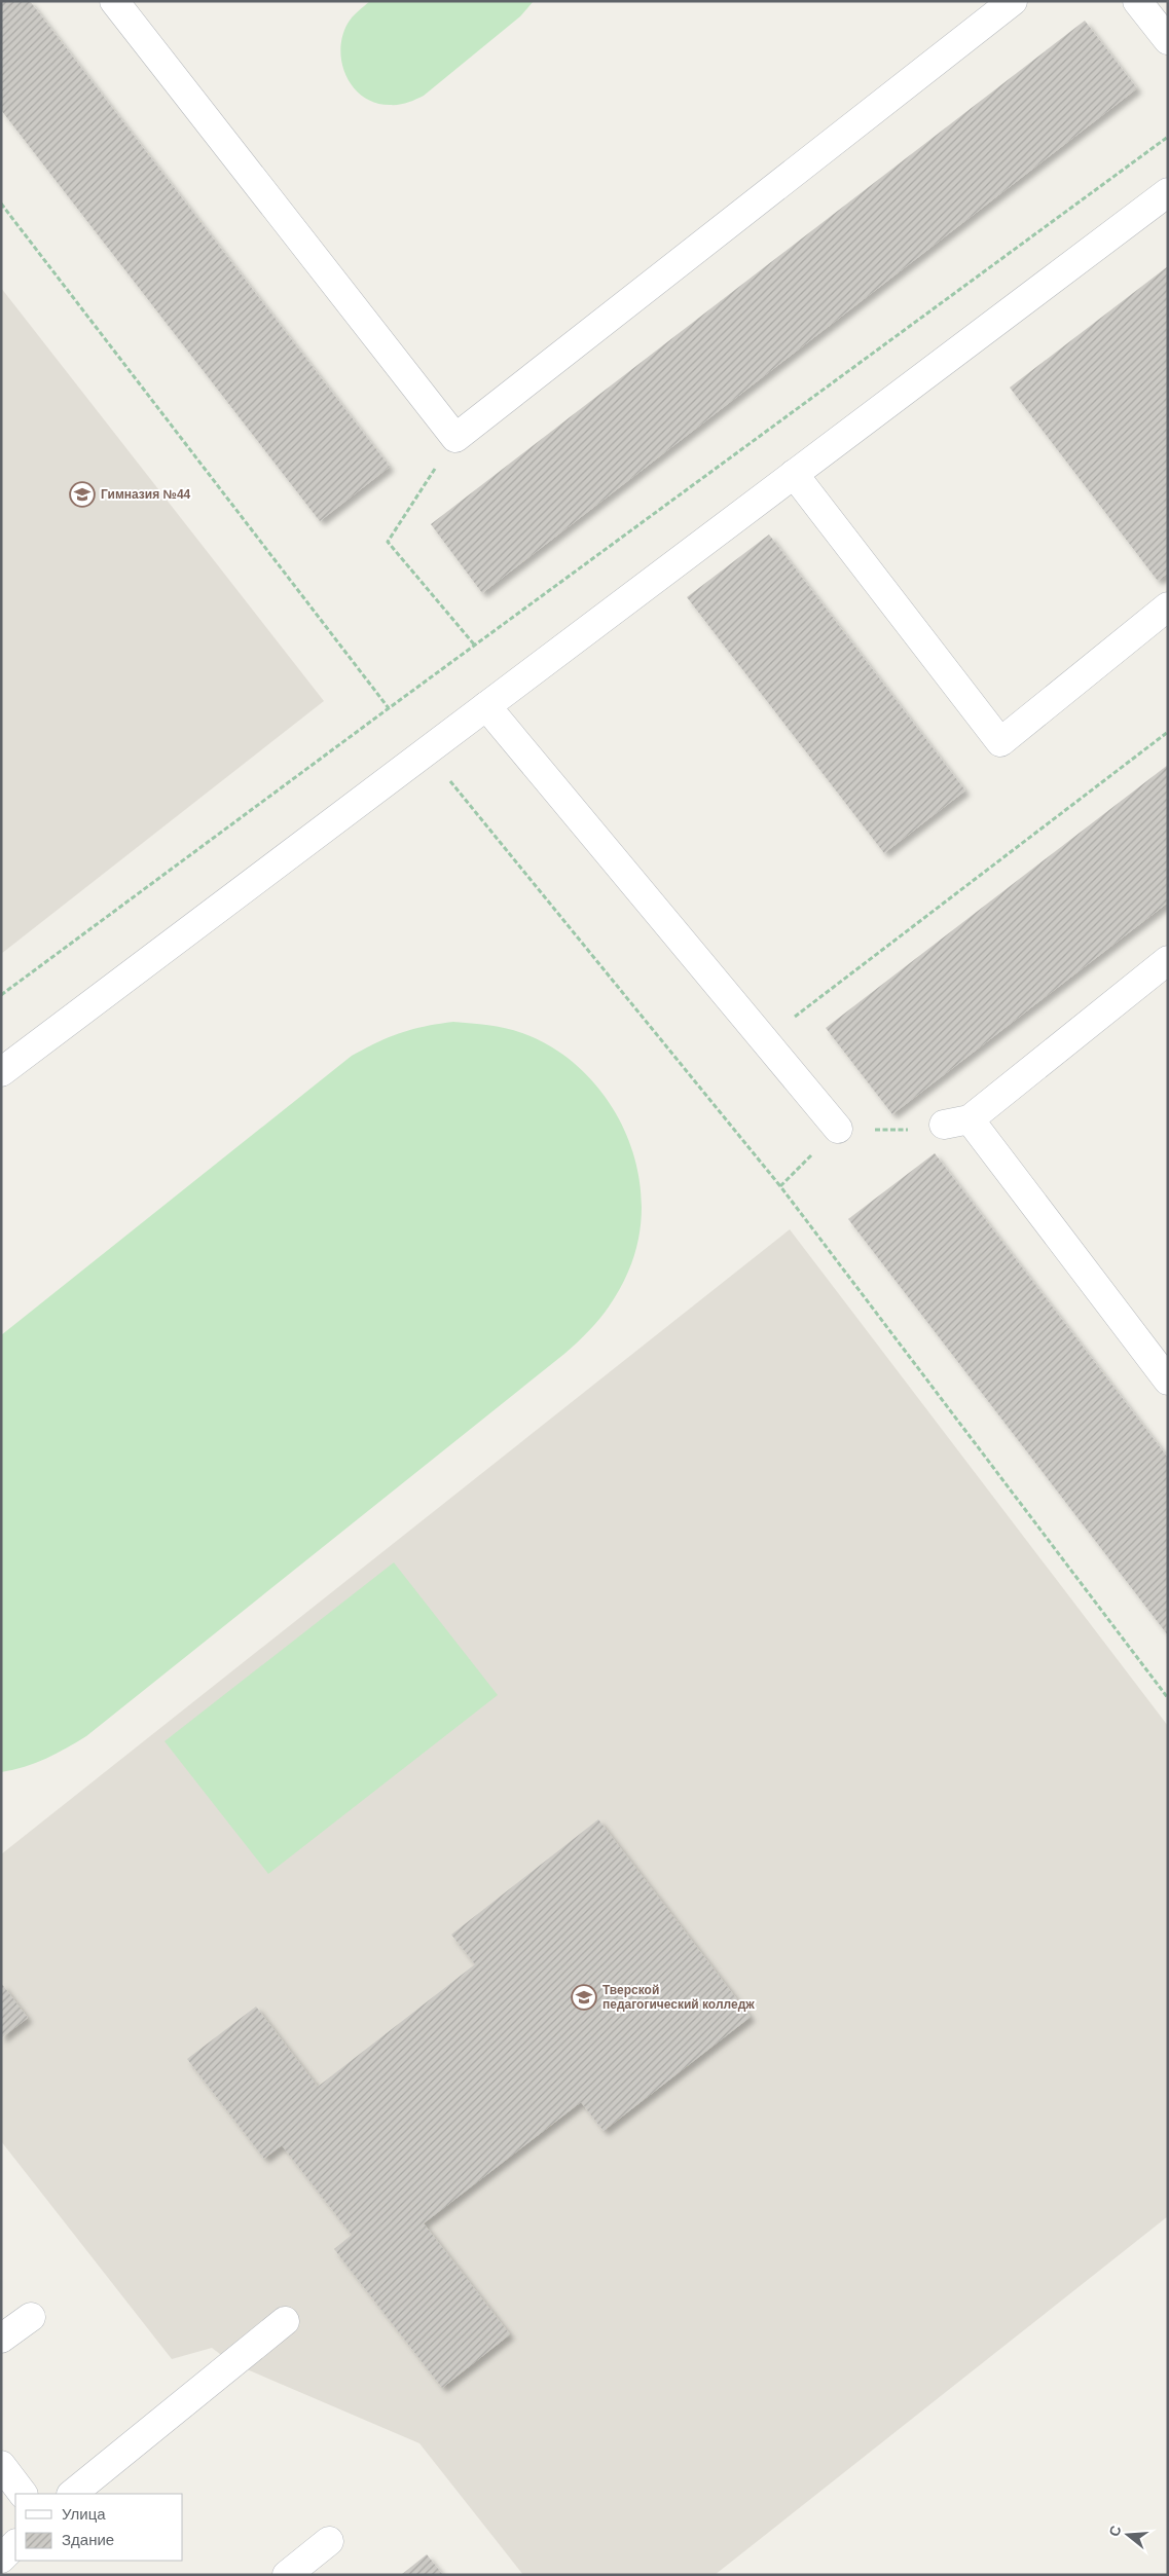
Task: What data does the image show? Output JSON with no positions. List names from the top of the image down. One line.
{"places":{"school or university":["Гимназия №44","Тверской педагогический колледж"]},"legend":["Улица","Здание"],"north":"left"}
